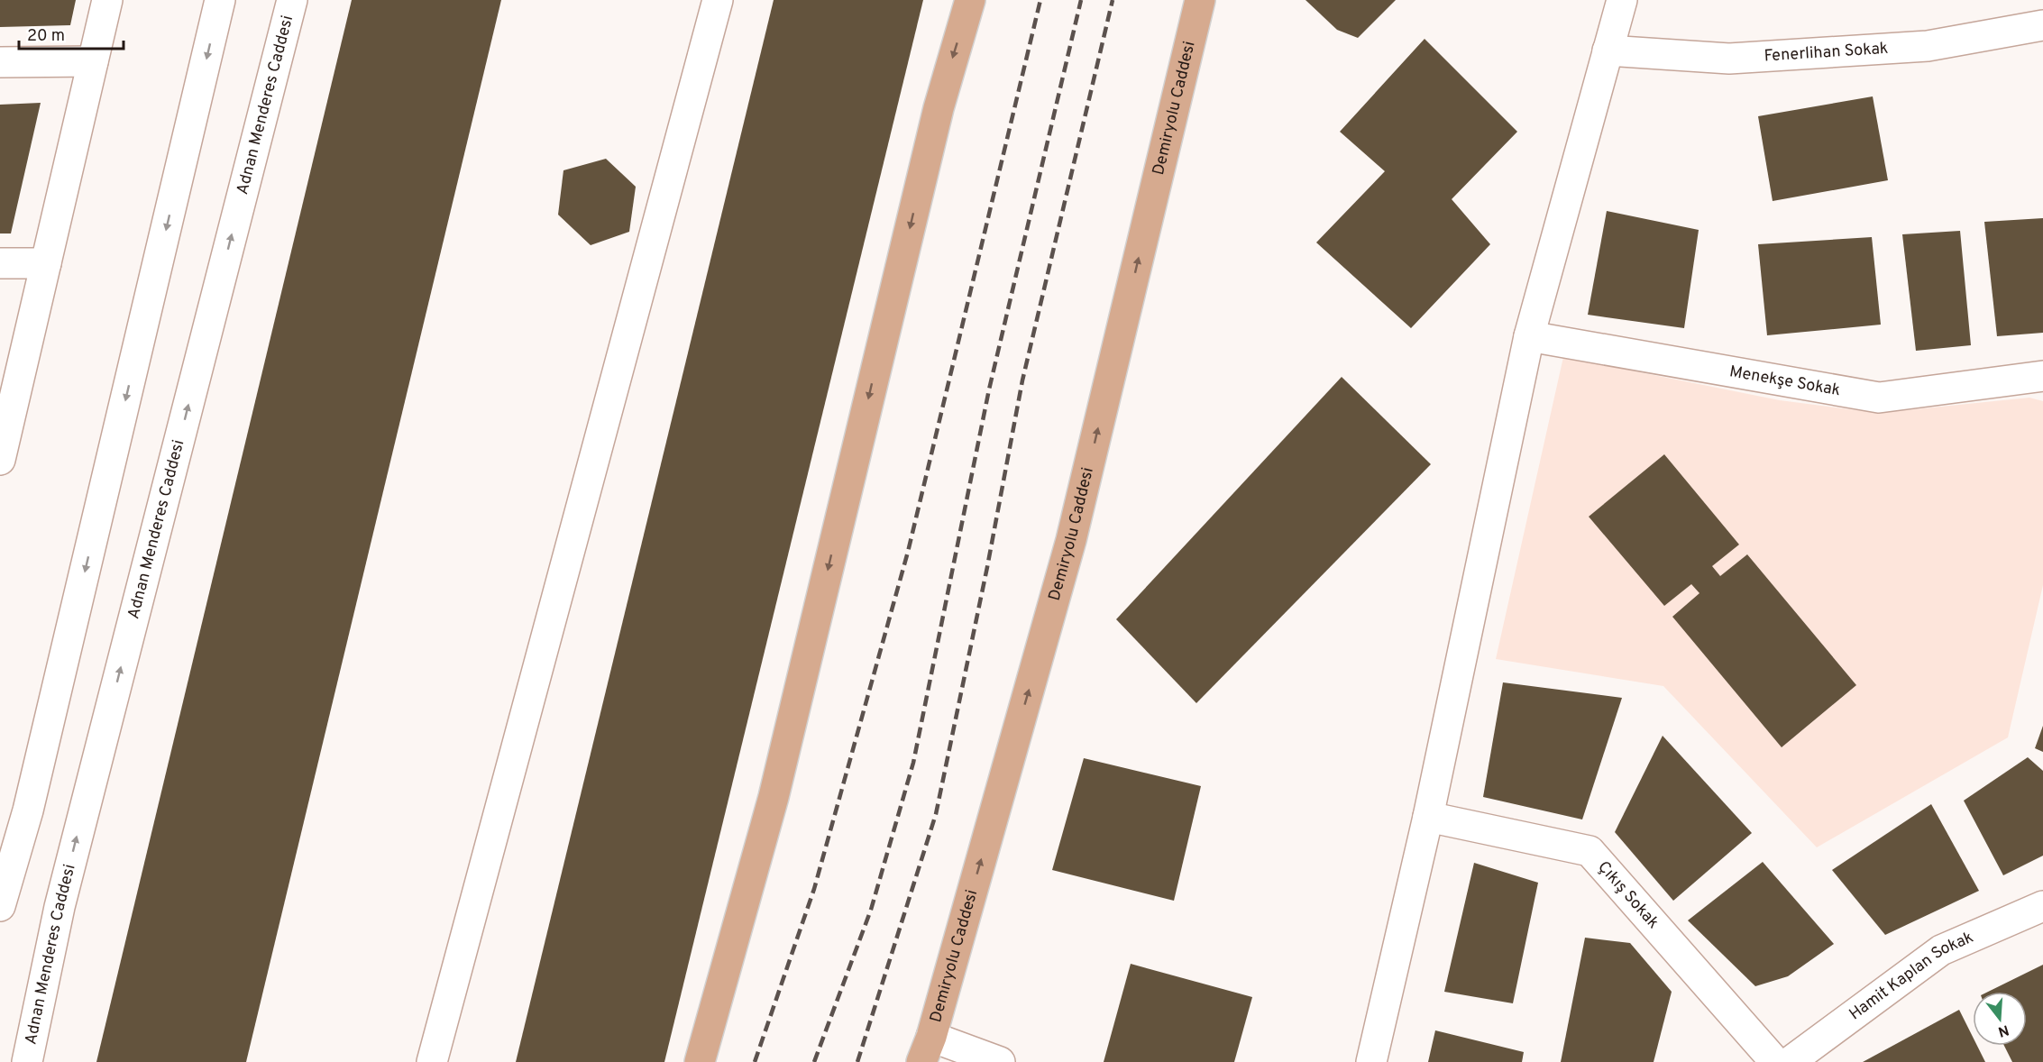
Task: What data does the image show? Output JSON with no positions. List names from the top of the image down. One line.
{"streets":{"main road":["Demiryolu Caddesi"],"street":["Fenerlihan Sokak","Adnan Menderes Caddesi","Menekşe Sokak","Çıkış Sokak","Hamit Kaplan Sokak"]},"scale_bar":"20 m","north":"bottom"}
